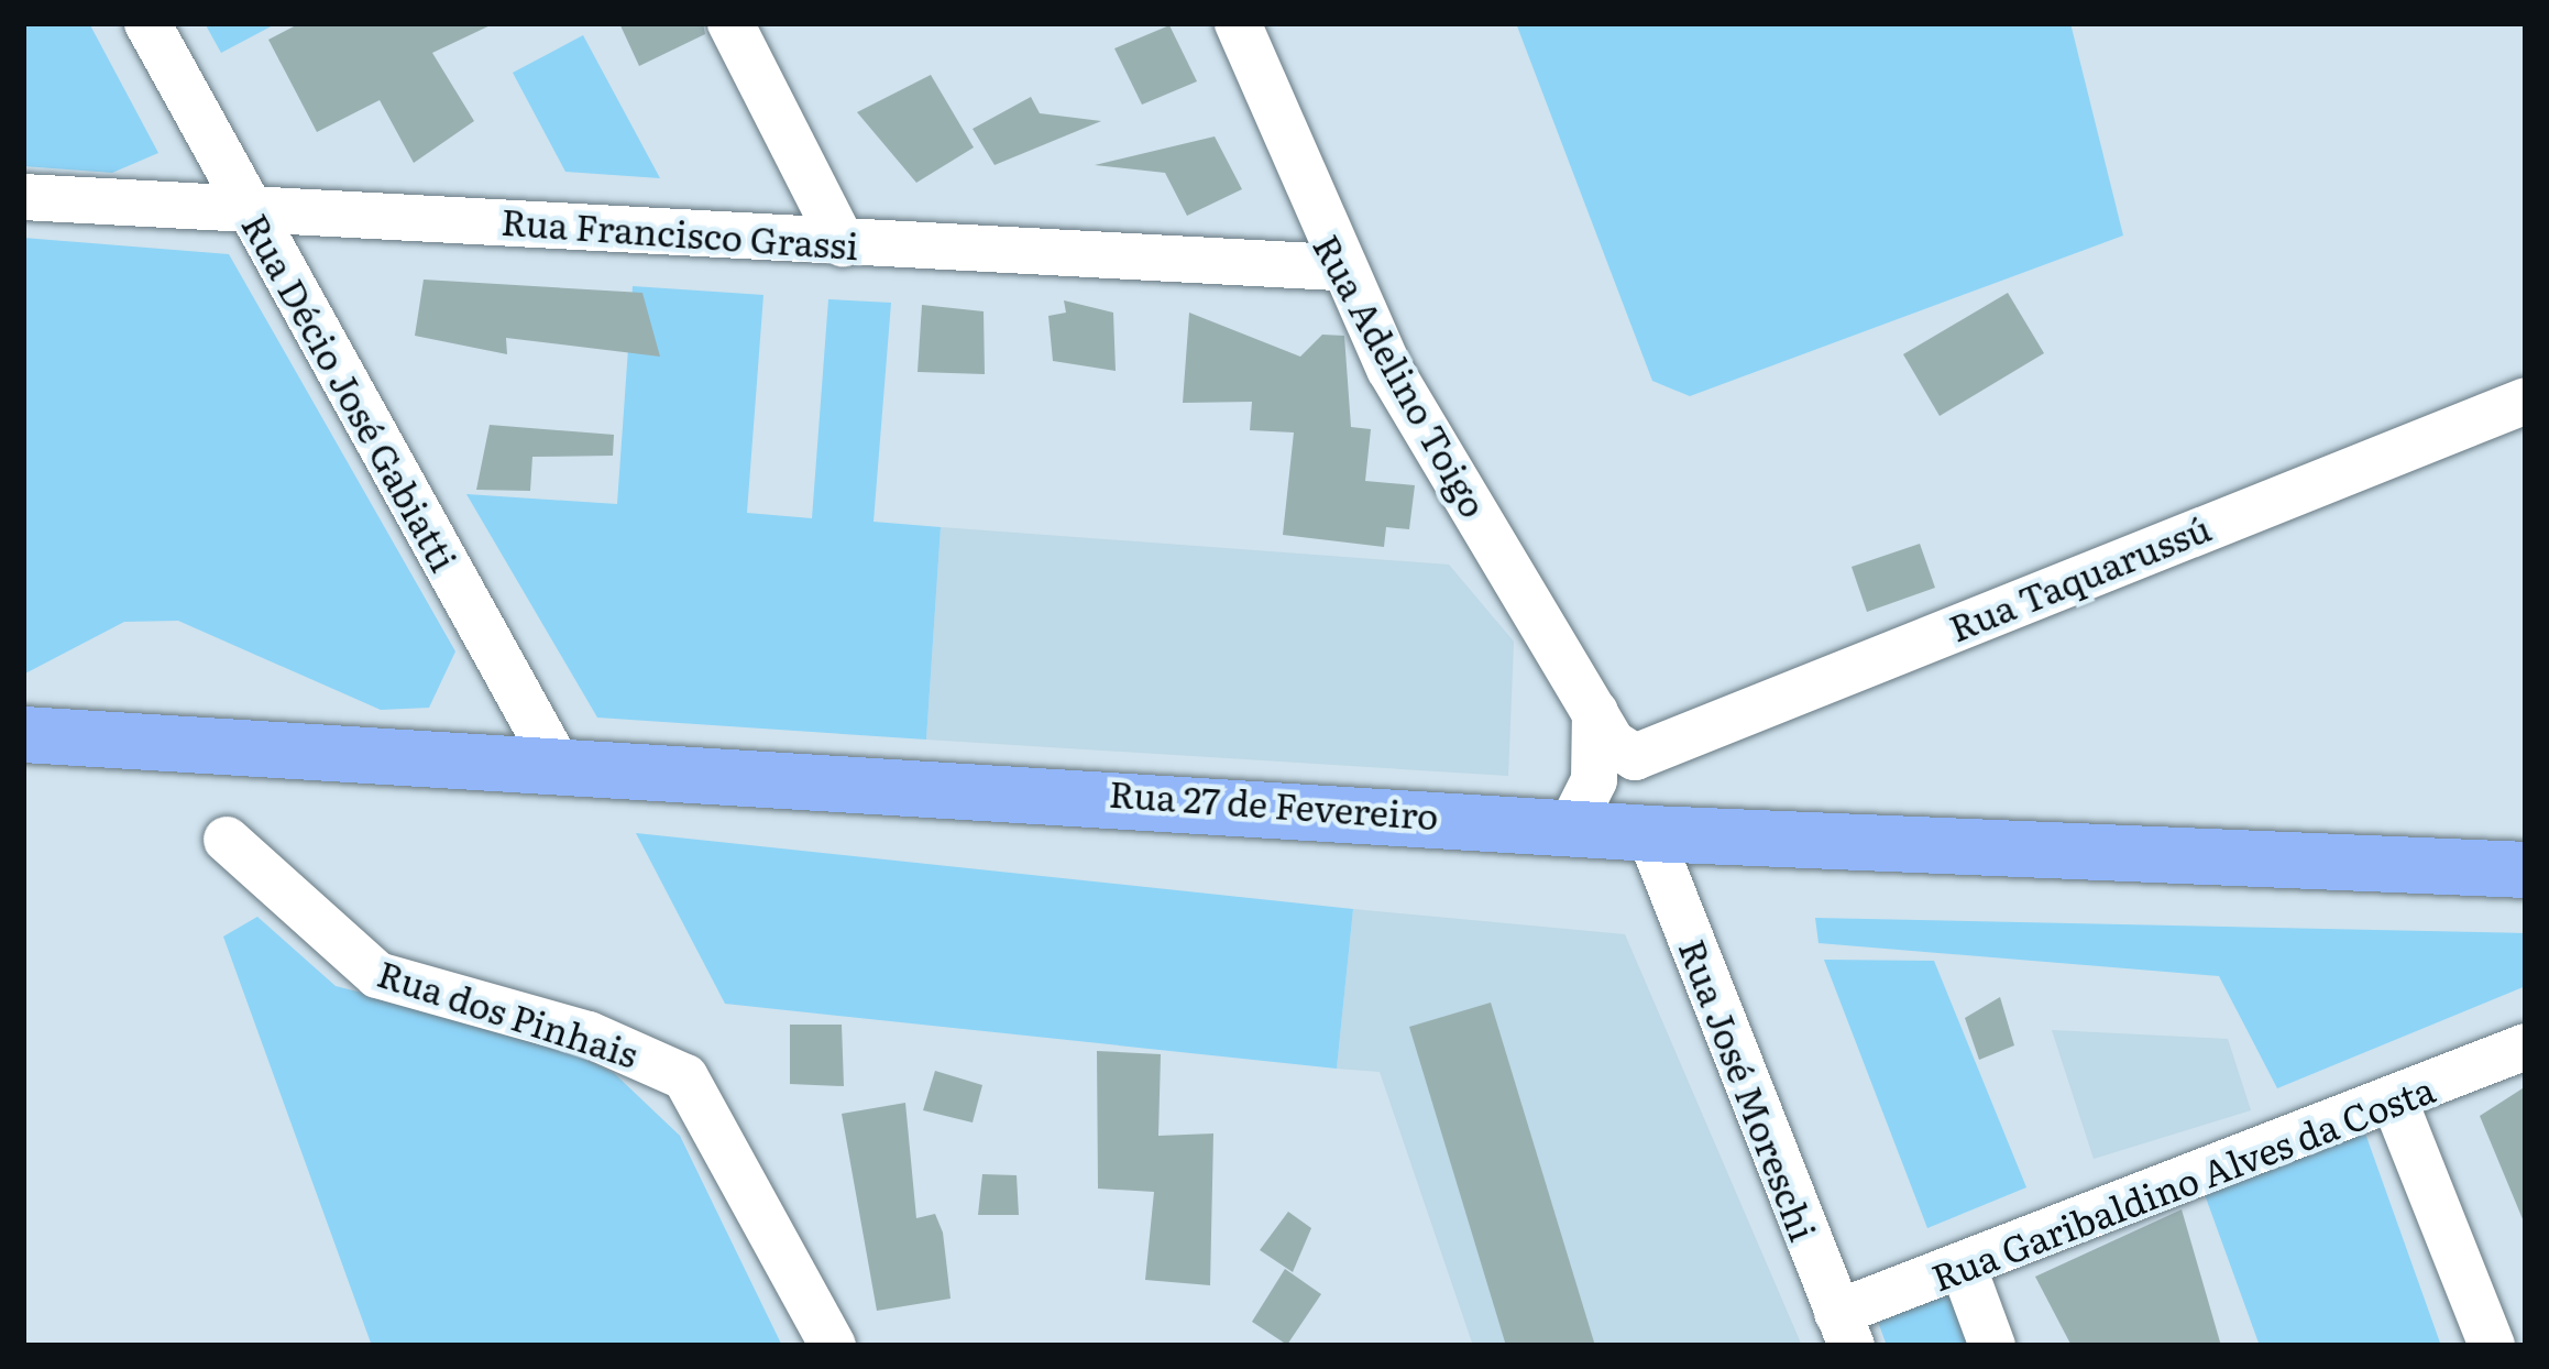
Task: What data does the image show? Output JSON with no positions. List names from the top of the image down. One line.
{"streets":{"main road":["Rua 27 de Fevereiro"],"street":["Rua Francisco Grassi","Rua Adelino Toigo","Rua Décio José Gabiatti","Rua Taquarussú","Rua dos Pinhais","Rua José Moreschi","Rua Garibaldino Alves da Costa"]},"crossings":[["Rua Francisco Grassi","Rua Adelino Toigo"],["Rua Francisco Grassi","Rua Décio José Gabiatti"],["Rua Adelino Toigo","Rua Taquarussú"],["Rua Décio José Gabiatti","Rua 27 de Fevereiro"],["Rua 27 de Fevereiro","Rua José Moreschi"],["Rua José Moreschi","Rua Garibaldino Alves da Costa"]]}
